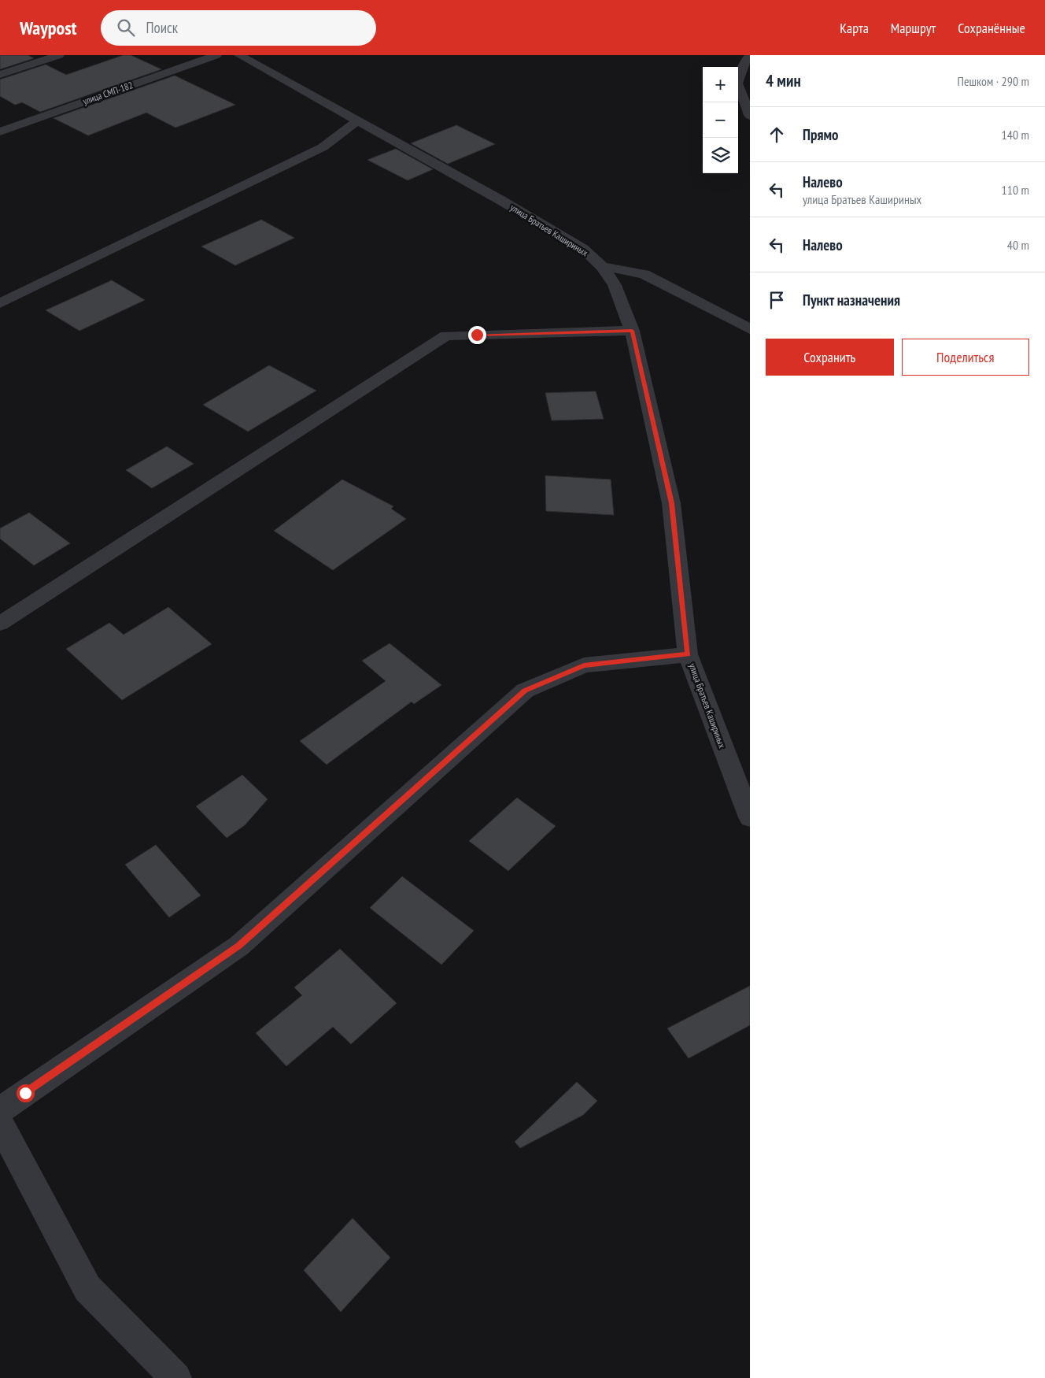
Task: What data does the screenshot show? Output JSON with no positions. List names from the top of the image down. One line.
{"streets":{"street":["улица СМП-182","улица Братьев Кашириных"]},"page":{"header":"Waypost","search":"Поиск","nav":["Карта","Маршрут","Сохранённые"],"heading":["4 мин","Пешком · 290 m"],"map_buttons":["+","−"],"list":[["Прямо","140 m"],["Налево","улица Братьев Кашириных","110 m"],["Налево","40 m"],"Пункт назначения"],"buttons":["Сохранить","Поделиться"]}}
